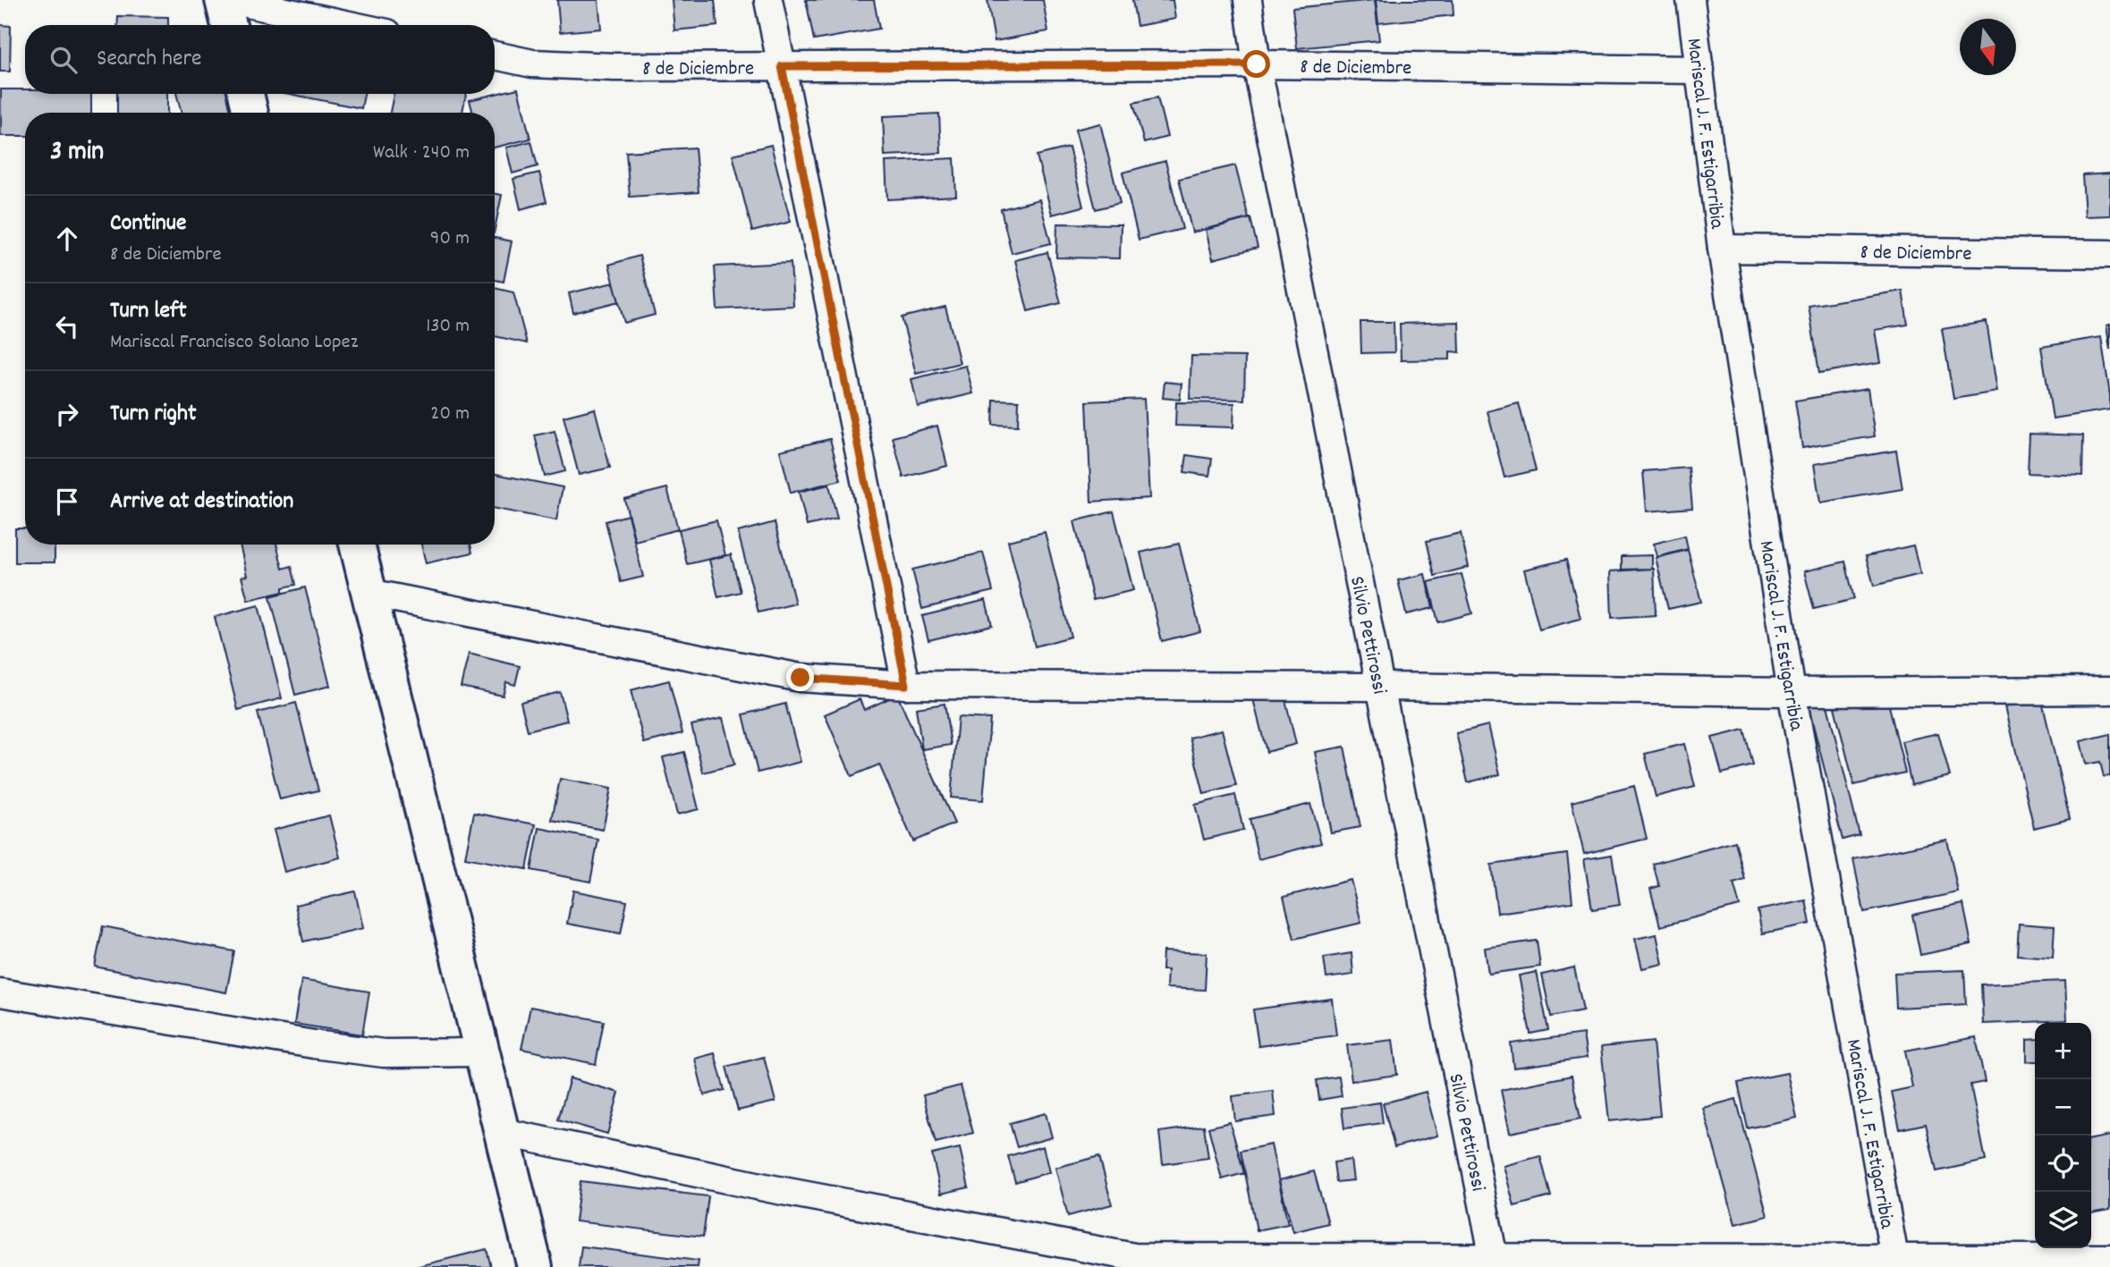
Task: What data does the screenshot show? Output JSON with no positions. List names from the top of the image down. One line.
{"streets":{"street":["8 de Diciembre","Mariscal J. F. Estigarribia","Silvio Pettirossi"]},"crossings":[["8 de Diciembre","Mariscal J. F. Estigarribia"],["8 de Diciembre","Silvio Pettirossi"]],"north":"bottom","page":{"search":"Search here","heading":["3 min","Walk · 240 m"],"list":[["Continue","8 de Diciembre","90 m"],["Turn left","Mariscal Francisco Solano Lopez","130 m"],["Turn right","20 m"],"Arrive at destination"],"map_buttons":["+","−"]}}
